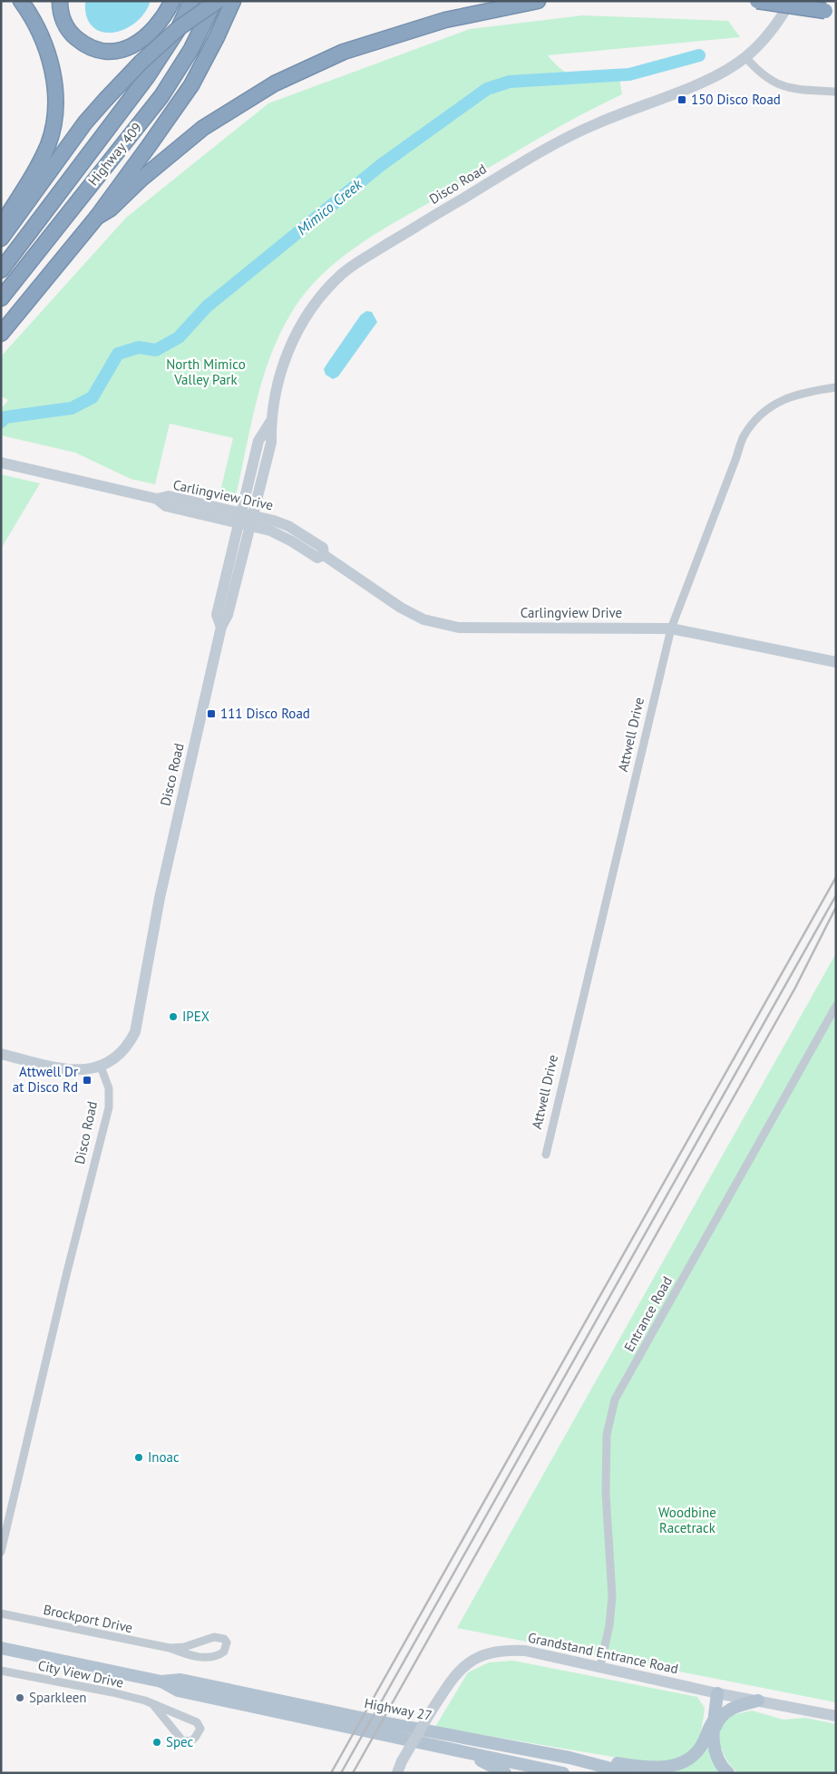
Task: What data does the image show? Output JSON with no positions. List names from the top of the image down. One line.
{"streets":{"highway":["Highway 409"],"main road":["Disco Road","Carlingview Drive","Grandstand Entrance Road","Highway 27"],"street":["Attwell Drive","Entrance Road","Brockport Drive","City View Drive"]},"crossings":[["Disco Road","Carlingview Drive"],["Carlingview Drive","Attwell Drive"],["Entrance Road","Grandstand Entrance Road"]],"water":["Mimico Creek"],"parks":["North Mimico Valley Park","Woodbine Racetrack"],"places":{"transit":["150 Disco Road","111 Disco Road","Attwell Dr at Disco Rd"],"other":["IPEX","Inoac","Sparkleen","Spec"]}}
